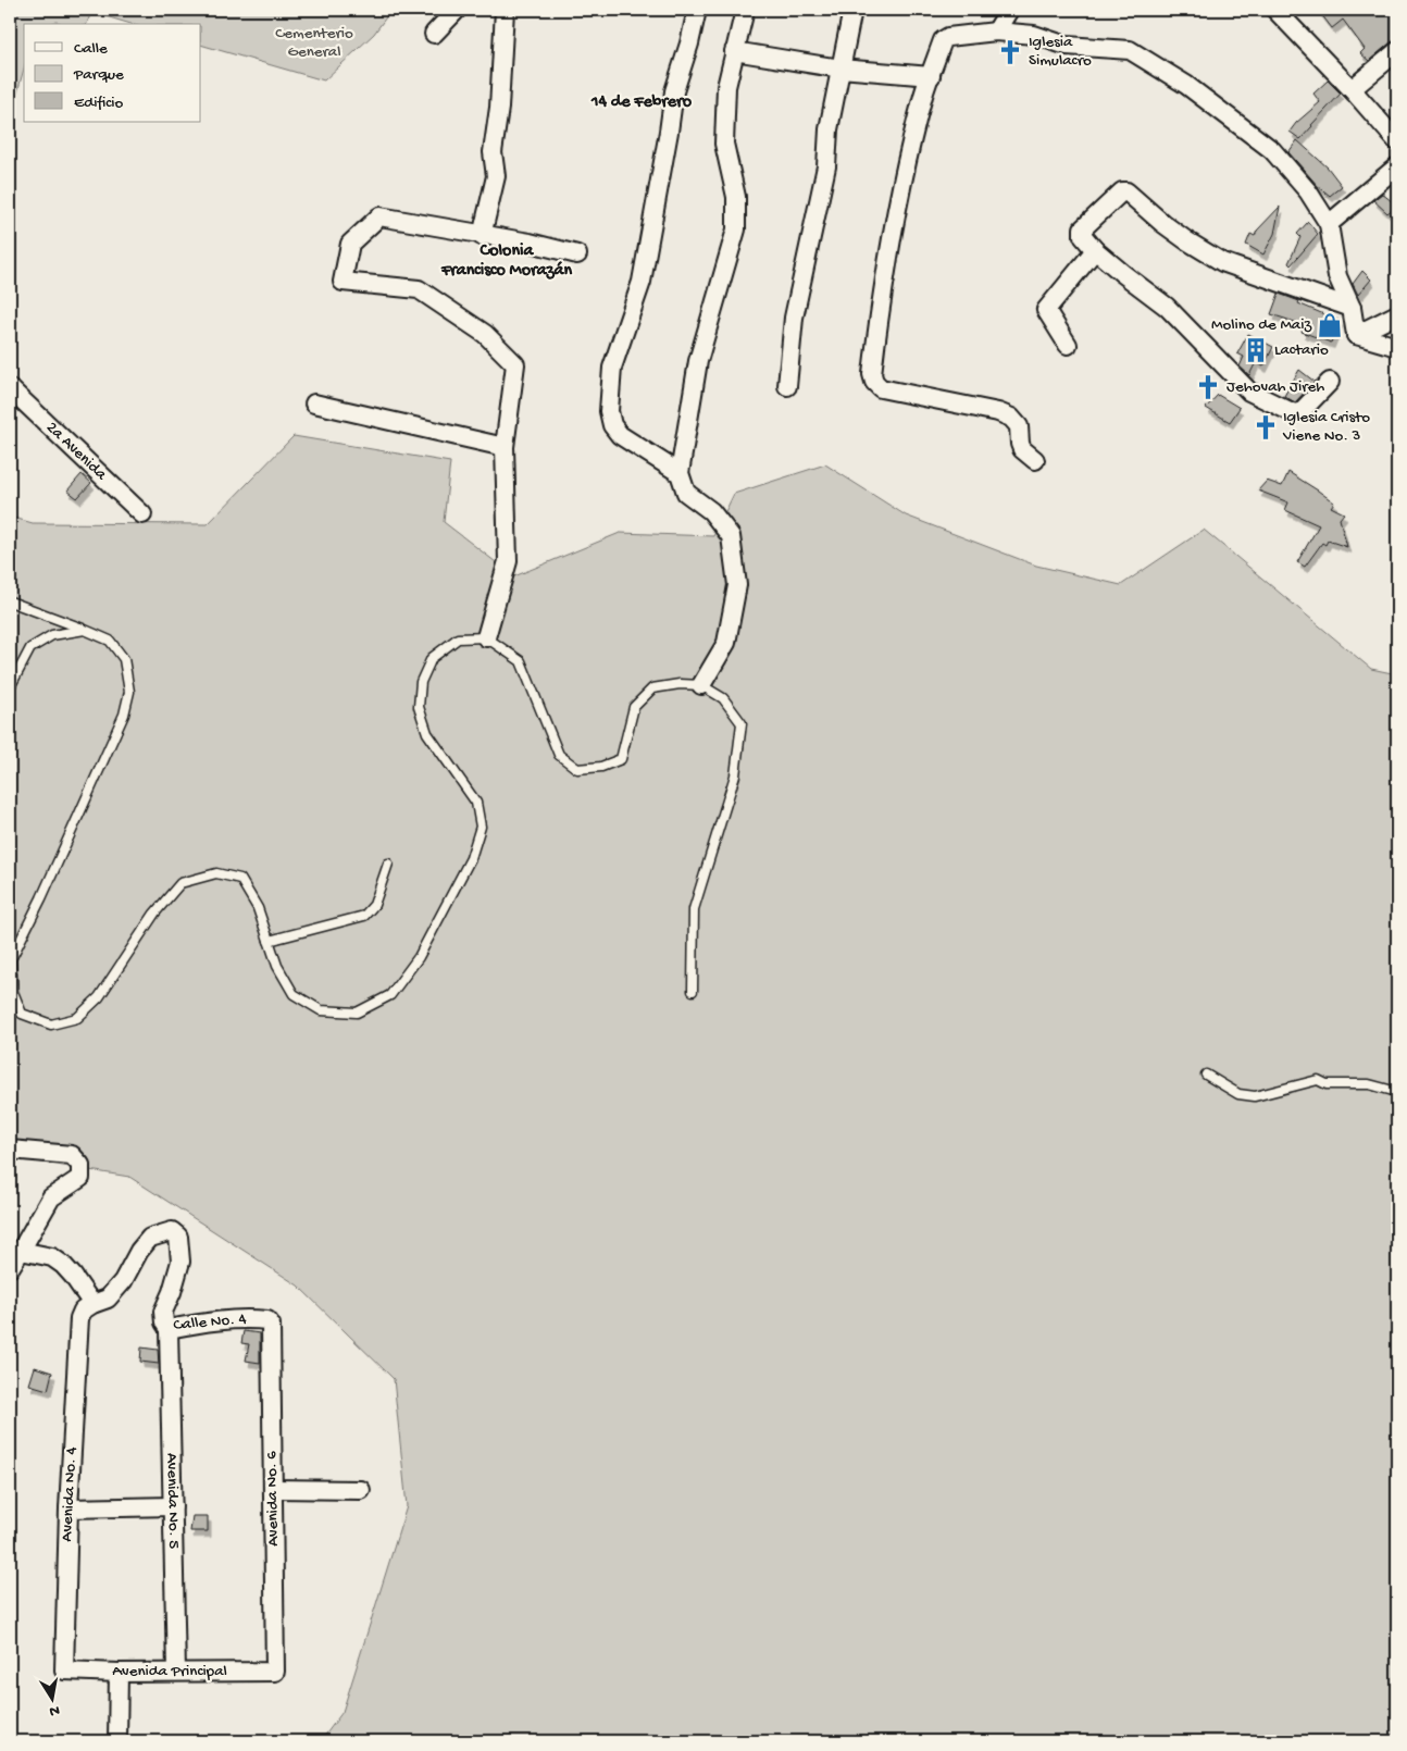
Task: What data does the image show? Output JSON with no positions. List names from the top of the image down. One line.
{"streets":{"street":["2a Avenida","Calle No. 4","Avenida No. 4","Avenida No. 6","Avenida No. 5","Avenida Principal"]},"crossings":[["Calle No. 4","Avenida No. 4"],["Calle No. 4","Avenida No. 6"],["Calle No. 4","Avenida No. 5"],["Avenida No. 4","Avenida Principal"],["Avenida No. 6","Avenida Principal"],["Avenida No. 5","Avenida Principal"]],"districts":["14 de Febrero","Colonia Francisco Morazán"],"parks":["Cementerio General"],"places":{"church":["Iglesia Simulacro","Jehovah Jireh","Iglesia Cristo Viene No. 3"],"shop":["Molino de Maiz"],"building":["Lactario"]},"legend":["Calle","Parque","Edificio"],"north":"bottom"}
